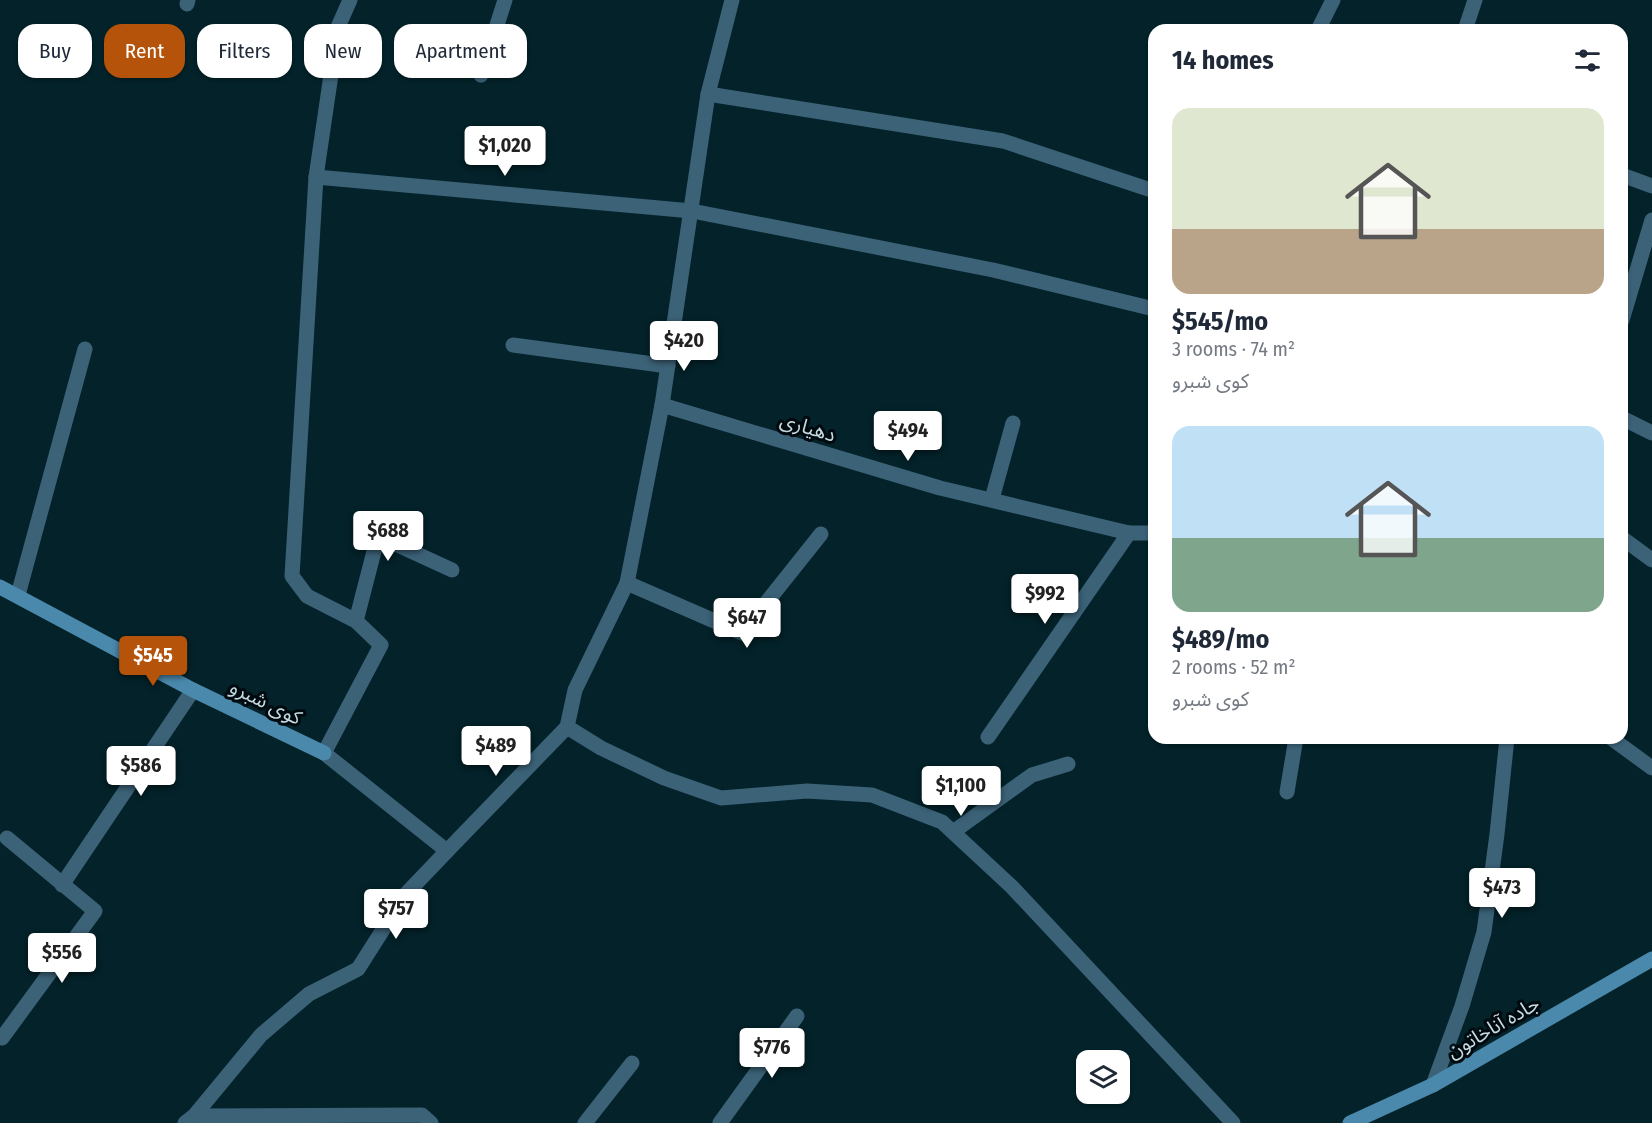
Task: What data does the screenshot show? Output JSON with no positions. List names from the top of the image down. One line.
{"streets":{"street":["دهیاری","کوی شبرو","جاده آناخاتون"]},"page":{"chip":["Buy","Rent","Filters","New","Apartment"],"heading":"14 homes","list":[{"name":"$545/mo","note":"3 rooms · 74 m² · کوی شبرو"},{"name":"$489/mo","note":"2 rooms · 52 m² · کوی شبرو"}],"price":["$1,020","$420","$494","$688","$992","$647","$545","$489","$586","$1,100","$473","$757","$556","$776"]}}
